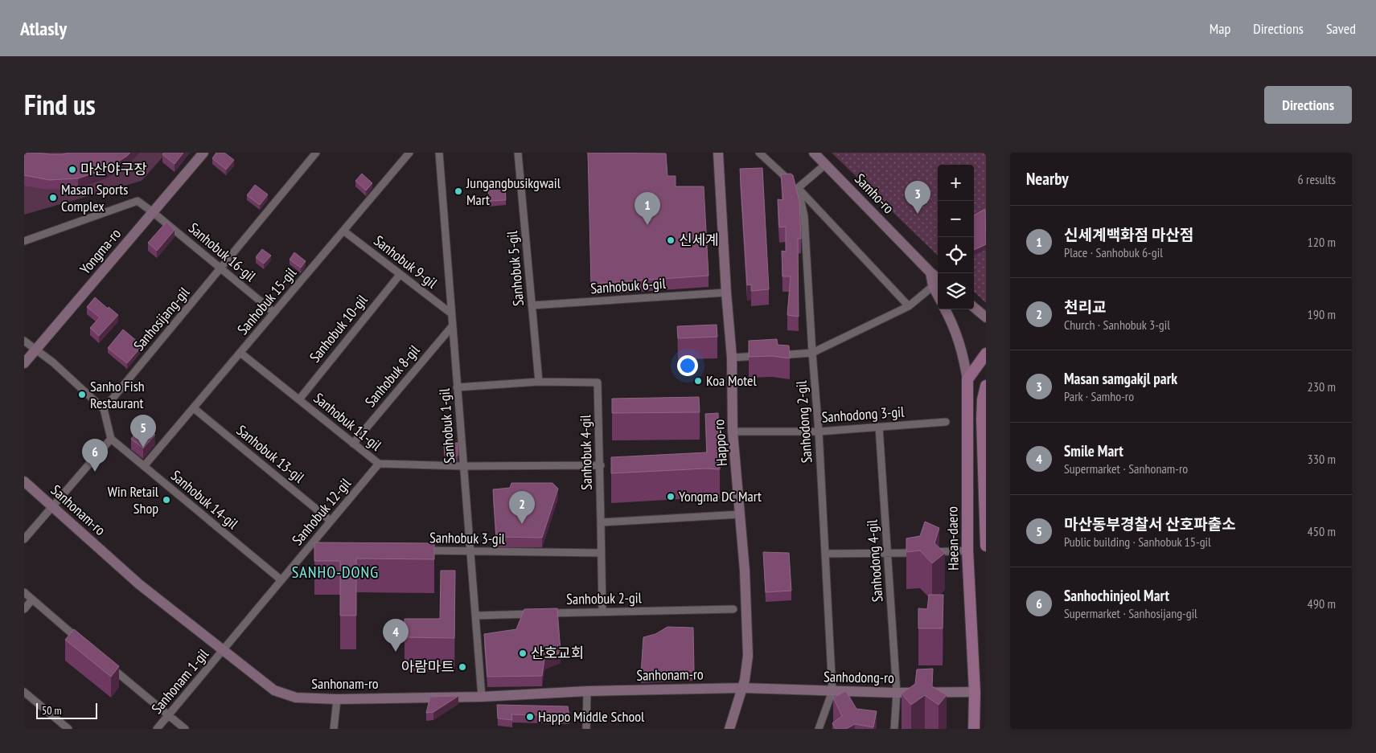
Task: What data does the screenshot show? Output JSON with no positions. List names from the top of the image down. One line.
{"streets":{"main road":["Samho-ro","Yongma-ro","Happo-ro","Sanhonam-ro","Haean-daero","Sanhodong-ro"],"street":["Sanhobuk 16-gil","Sanhobuk 9-gil","Sanhobuk 5-gil","Sanhobuk 6-gil","Sanhobuk 15-gil","Sanhosijang-gil","Sanhobuk 10-gil","Sanhobuk 8-gil","Sanhodong 3-gil","Sanhobuk 11-gil","Sanhodong 2-gil","Sanhobuk 1-gil","Sanhobuk 4-gil","Sanhobuk 13-gil","Sanhobuk 14-gil","Sanhobuk 12-gil","Sanhobuk 3-gil","Sanhodong 4-gil","Sanhobuk 2-gil","Sanhonam 1-gil"]},"crossings":[["Yongma-ro","Sanhobuk 16-gil"],["Sanhobuk 16-gil","Sanhobuk 15-gil"],["Sanhobuk 16-gil","Sanhosijang-gil"],["Sanhobuk 9-gil","Sanhobuk 15-gil"],["Sanhobuk 9-gil","Sanhobuk 10-gil"],["Sanhobuk 9-gil","Sanhobuk 1-gil"],["Sanhobuk 5-gil","Sanhobuk 6-gil"],["Sanhobuk 5-gil","Sanhobuk 4-gil"],["Sanhobuk 6-gil","Happo-ro"],["Sanhobuk 15-gil","Sanhobuk 11-gil"],["Sanhobuk 15-gil","Sanhobuk 13-gil"],["Sanhobuk 15-gil","Sanhobuk 14-gil"],["Sanhobuk 10-gil","Sanhobuk 11-gil"],["Sanhobuk 8-gil","Sanhobuk 11-gil"],["Sanhobuk 8-gil","Sanhobuk 1-gil"],["Sanhodong 3-gil","Sanhodong 2-gil"],["Sanhodong 3-gil","Happo-ro"],["Sanhodong 3-gil","Sanhodong 4-gil"],["Sanhobuk 11-gil","Sanhobuk 1-gil"],["Sanhobuk 11-gil","Sanhobuk 4-gil"],["Sanhobuk 11-gil","Sanhobuk 12-gil"],["Sanhodong 2-gil","Sanhodong-ro"],["Sanhobuk 1-gil","Sanhobuk 4-gil"],["Sanhobuk 1-gil","Sanhonam-ro"],["Sanhobuk 1-gil","Sanhobuk 3-gil"],["Sanhobuk 1-gil","Sanhobuk 2-gil"],["Happo-ro","Sanhonam-ro"],["Happo-ro","Sanhodong-ro"],["Sanhobuk 4-gil","Sanhobuk 3-gil"],["Sanhobuk 4-gil","Sanhobuk 2-gil"],["Sanhobuk 13-gil","Sanhobuk 12-gil"],["Sanhobuk 14-gil","Sanhobuk 12-gil"],["Sanhonam-ro","Sanhobuk 12-gil"],["Sanhonam-ro","Sanhodong-ro"],["Sanhonam-ro","Sanhonam 1-gil"],["Sanhobuk 12-gil","Sanhonam 1-gil"],["Haean-daero","Sanhodong-ro"],["Sanhodong 4-gil","Sanhodong-ro"]],"districts":["SANHO-DONG"],"places":["마산야구장","Jungangbusikgwail Mart","Masan Sports Complex","신세계","Koa Motel","Sanho Fish Restaurant","Yongma DC Mart","Win Retail Shop","산호교회","아람마트","Happo Middle School"],"scale_bar":"50 m","page":{"header":"Atlasly","nav":["Map","Directions","Saved"],"title":"Find us","buttons":"Directions","heading":["Nearby","6 results"],"map_buttons":["+","−"],"pins":["3","1","5","6","2","4"],"list":[{"mark":"1","name":"신세계백화점 마산점","note":"Place · Sanhobuk 6-gil","value":"120 m"},{"mark":"2","name":"천리교","note":"Church · Sanhobuk 3-gil","value":"190 m"},{"mark":"3","name":"Masan samgakjl park","note":"Park · Samho-ro","value":"230 m"},{"mark":"4","name":"Smile Mart","note":"Supermarket · Sanhonam-ro","value":"330 m"},{"mark":"5","name":"마산동부경찰서 산호파출소","note":"Public building · Sanhobuk 15-gil","value":"450 m"},{"mark":"6","name":"Sanhochinjeol Mart","note":"Supermarket · Sanhosijang-gil","value":"490 m"}],"scale":"50 m"}}
